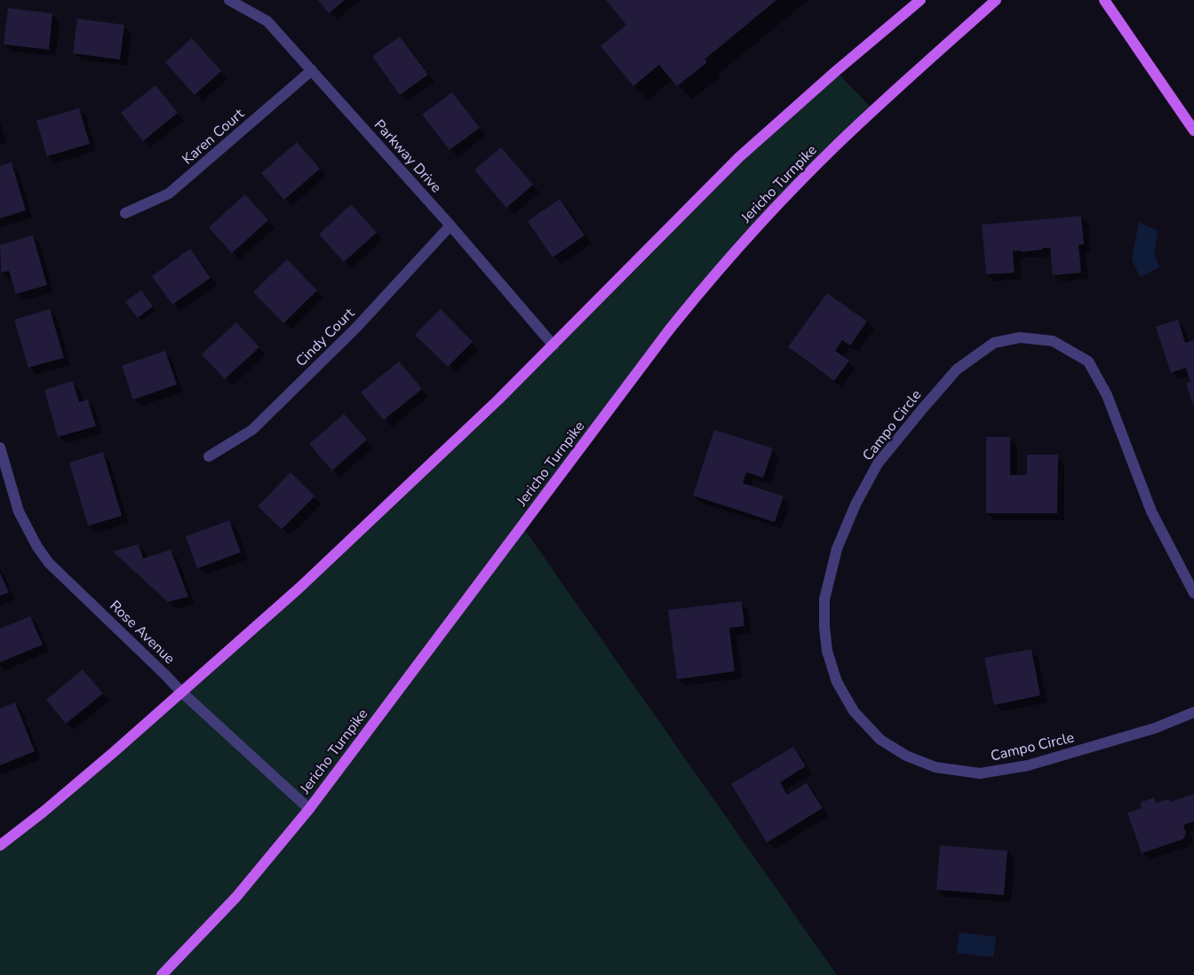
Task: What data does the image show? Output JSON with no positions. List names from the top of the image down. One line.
{"streets":{"main road":["Jericho Turnpike"],"street":["Karen Court","Parkway Drive","Cindy Court","Campo Circle","Rose Avenue"]},"crossings":[["Karen Court","Parkway Drive"],["Parkway Drive","Cindy Court"],["Jericho Turnpike","Rose Avenue"]]}
